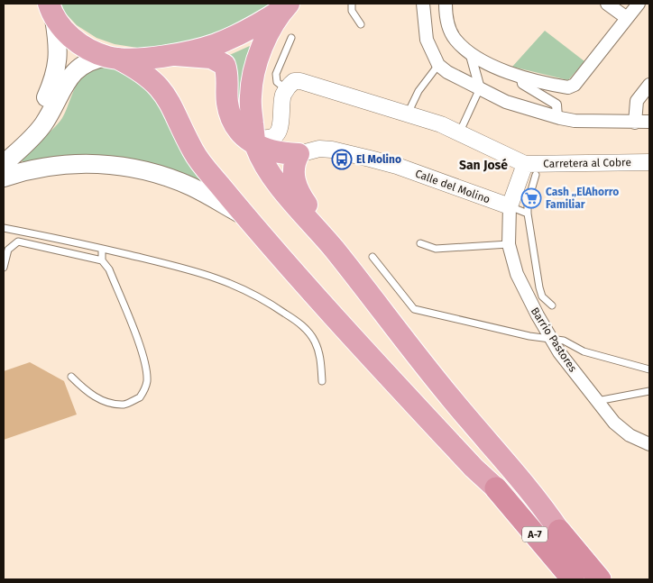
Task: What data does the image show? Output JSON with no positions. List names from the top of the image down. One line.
{"streets":{"highway":["A-7"],"street":["Carretera al Cobre","Calle del Molino","Barrio Pastores"]},"crossings":[["Calle del Molino","Barrio Pastores"]],"districts":["San José"],"places":{"bus stop":["El Molino"],"supermarket":["Cash „ElAhorro Familiar"]}}
